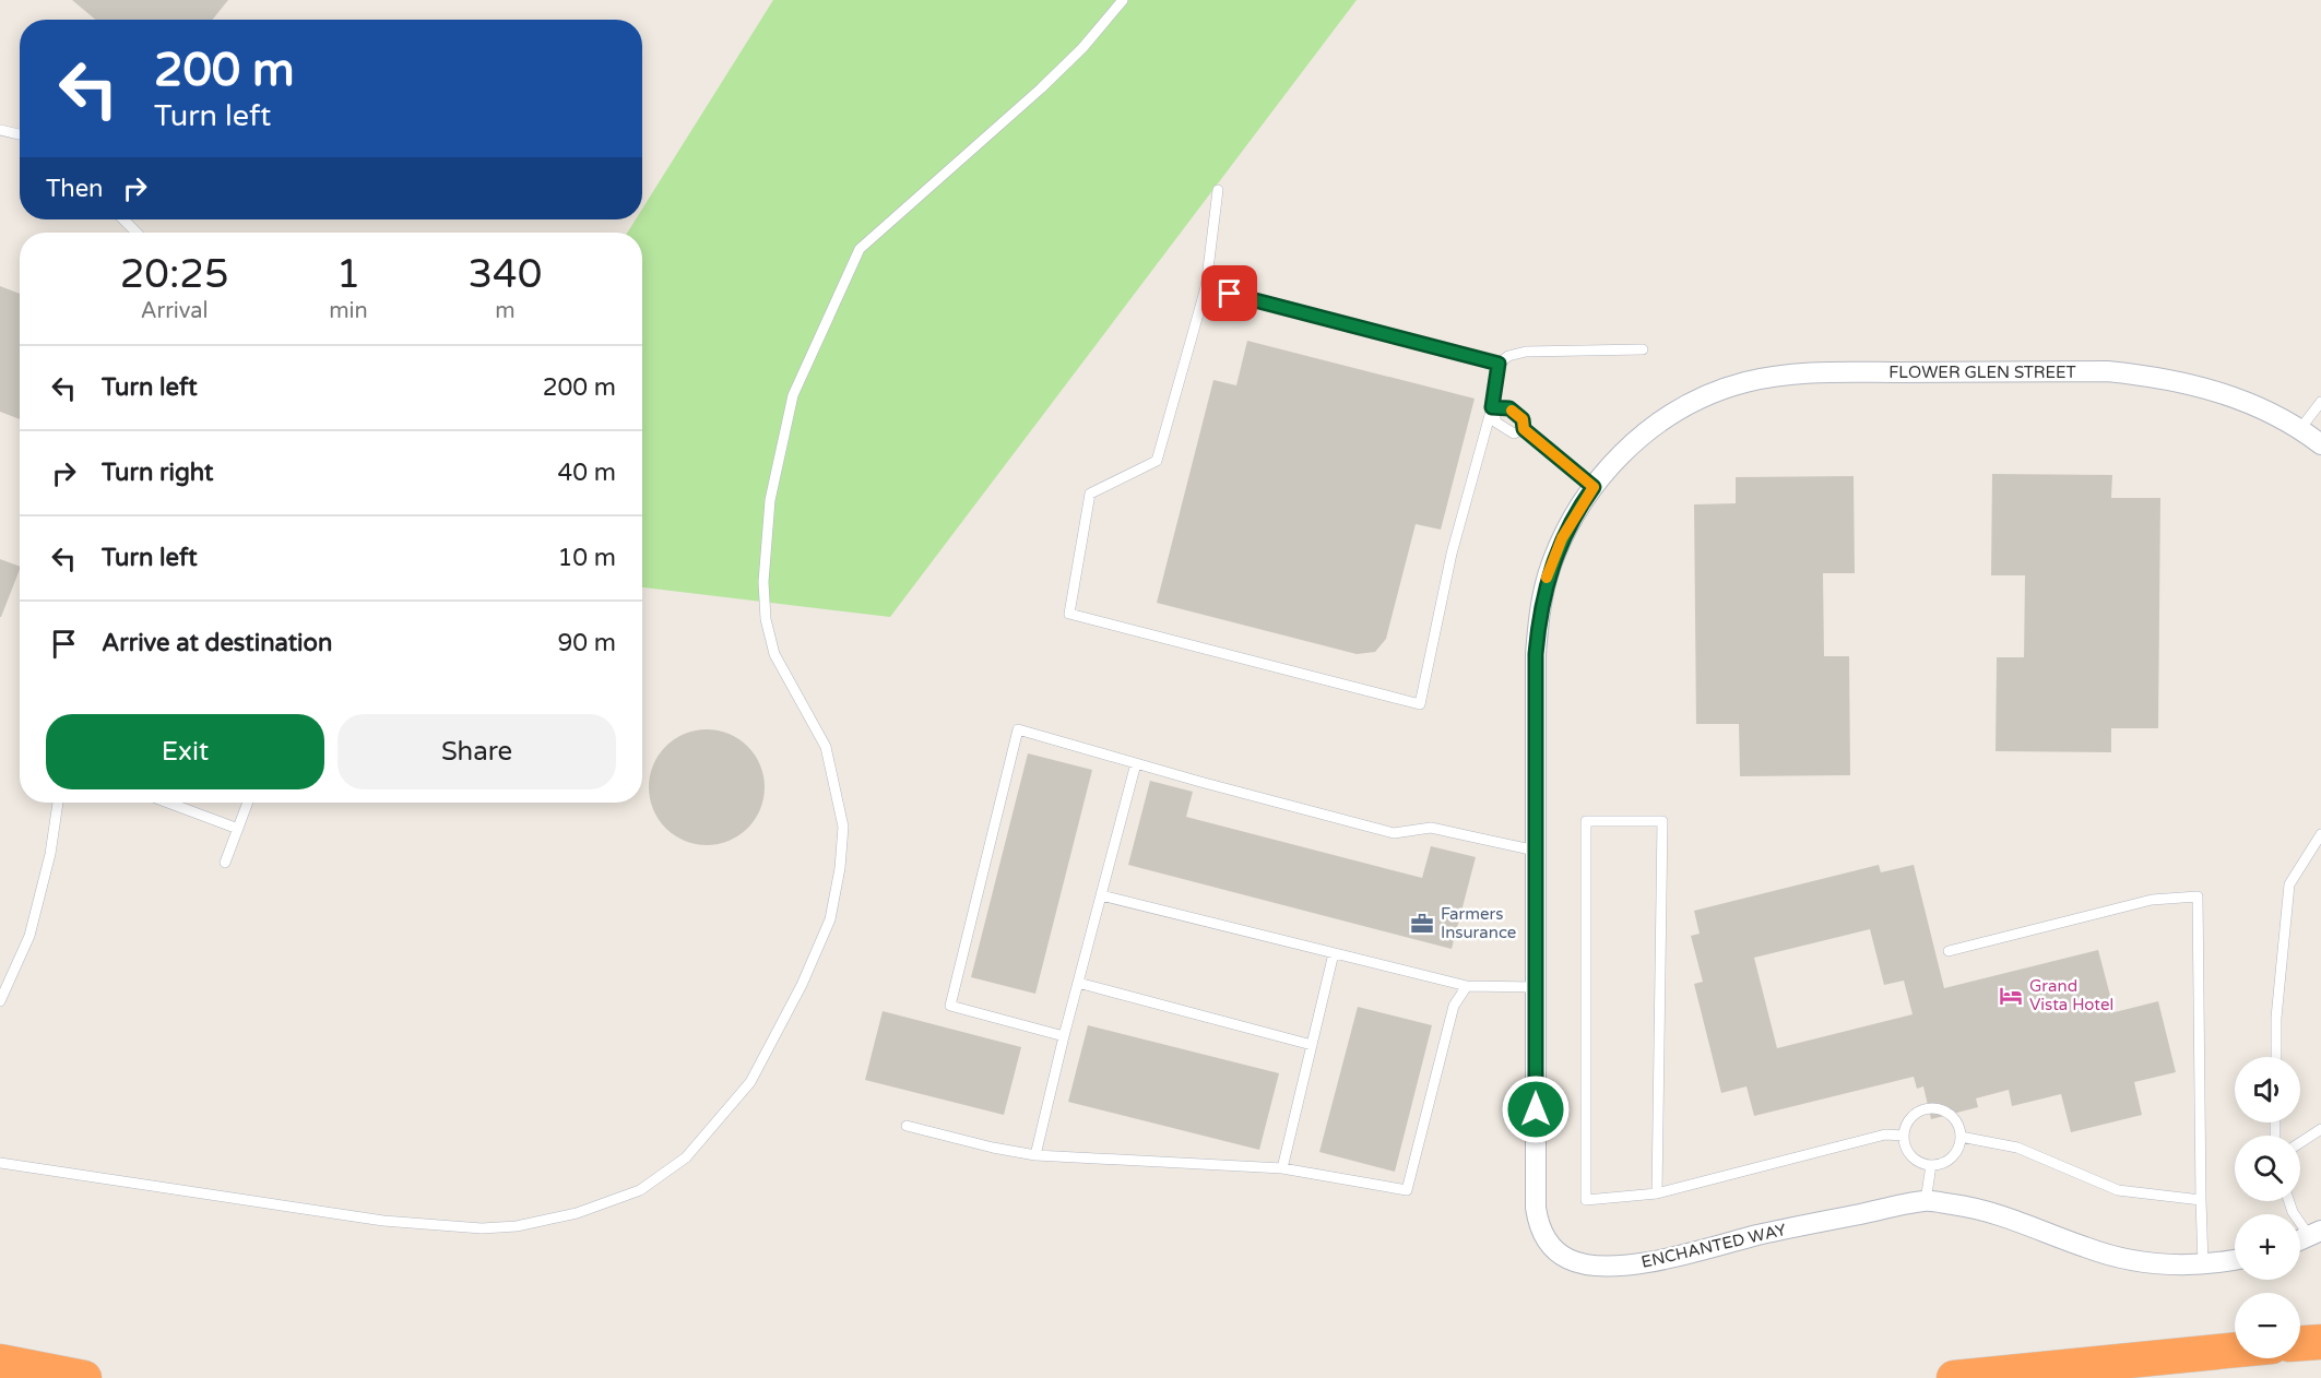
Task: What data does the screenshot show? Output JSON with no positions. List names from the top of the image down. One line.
{"streets":{"street":["FLOWER GLEN STREET","ENCHANTED WAY"]},"crossings":[["FLOWER GLEN STREET","ENCHANTED WAY"]],"places":{"office":["Farmers Insurance"],"hotel":["Grand Vista Hotel"]},"page":{"turn":["200 m","Turn left"],"then":"Then","eta":["20:25","Arrival","1","min","340","m"],"list":[{"name":"Turn left","value":"200 m"},{"name":"Turn right","value":"40 m"},{"name":"Turn left","value":"10 m"},{"name":"Arrive at destination","value":"90 m"}],"buttons":["Exit","Share"],"map_buttons":["+","−"]}}
